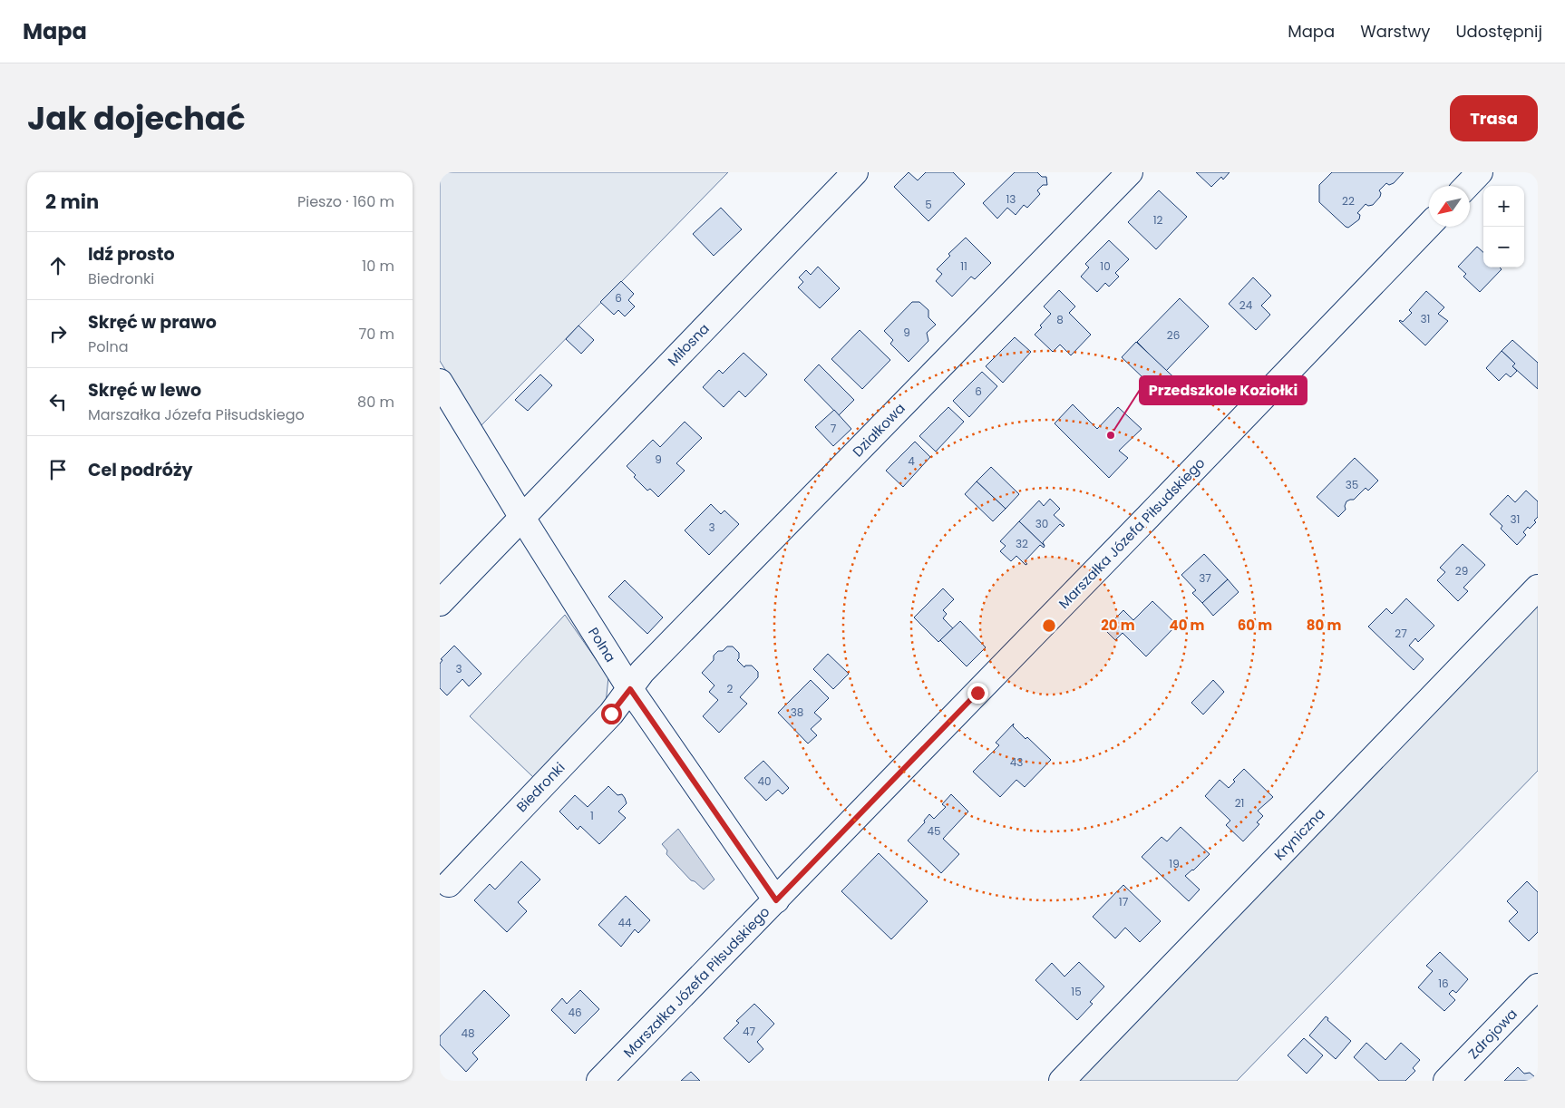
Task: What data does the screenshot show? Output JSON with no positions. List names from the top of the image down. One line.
{"streets":{"street":["Miłosna","Działkowa","Marszałka Józefa Piłsudskiego","Polna","Biedronki","Kryniczna","Zdrojowa"]},"crossings":[["Miłosna","Polna"],["Działkowa","Polna"],["Działkowa","Biedronki"],["Marszałka Józefa Piłsudskiego","Polna"],["Polna","Biedronki"]],"places":["Przedszkole Koziołki"],"house_numbers":["13","22","5","12","11","10","6","24","31","8","9","26","6","7","9","4","35","31","30","3","32","29","37","27","3","2","38","43","40","21","1","45","19","17","44","16","15","46","47","48"],"north":"bottom left","page":{"header":"Mapa","nav":["Mapa","Warstwy","Udostępnij"],"title":"Jak dojechać","buttons":"Trasa","heading":["2 min","Pieszo · 160 m"],"map_buttons":["+","−"],"list":[["Idź prosto","Biedronki","10 m"],["Skręć w prawo","Polna","70 m"],["Skręć w lewo","Marszałka Józefa Piłsudskiego","80 m"],"Cel podróży"]},"rings":["20 m","40 m","60 m","80 m"]}
